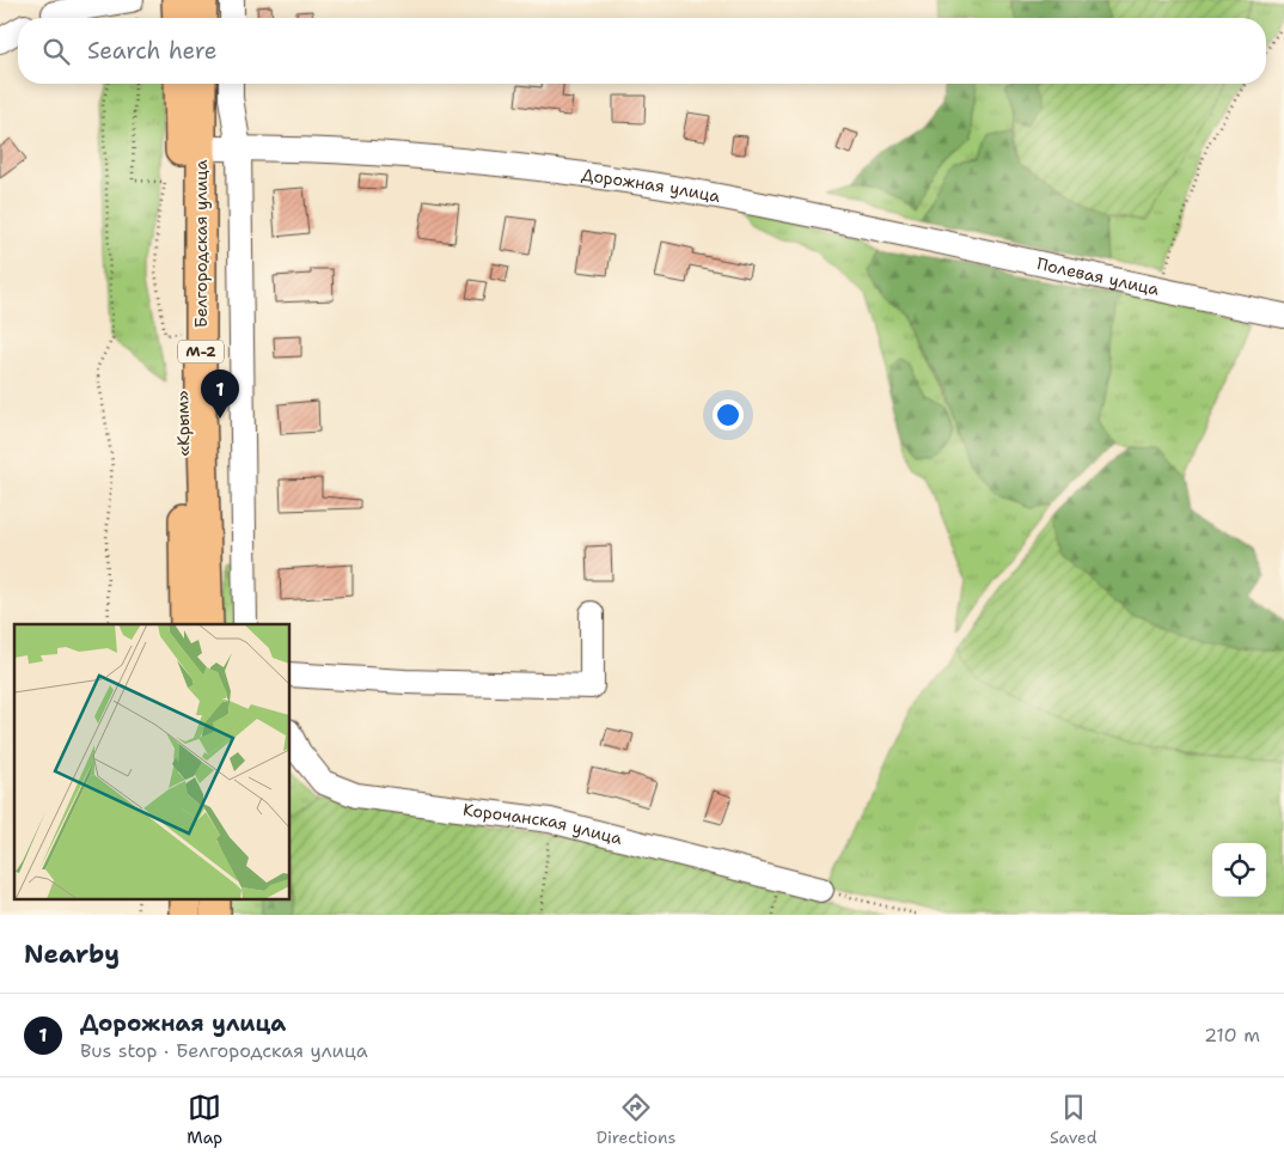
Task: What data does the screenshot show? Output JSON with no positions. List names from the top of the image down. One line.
{"streets":{"main road":["Белгородская улица","М-2","«Крым»"],"street":["Дорожная улица","Полевая улица","Корочанская улица"]},"crossings":[["Дорожная улица","Белгородская улица"],["Дорожная улица","Полевая улица"]],"page":{"search":"Search here","pins":"1","heading":"Nearby","list":[{"mark":"1","name":"Дорожная улица","note":"Bus stop · Белгородская улица","value":"210 m"}],"nav":["Map","Directions","Saved"]}}
